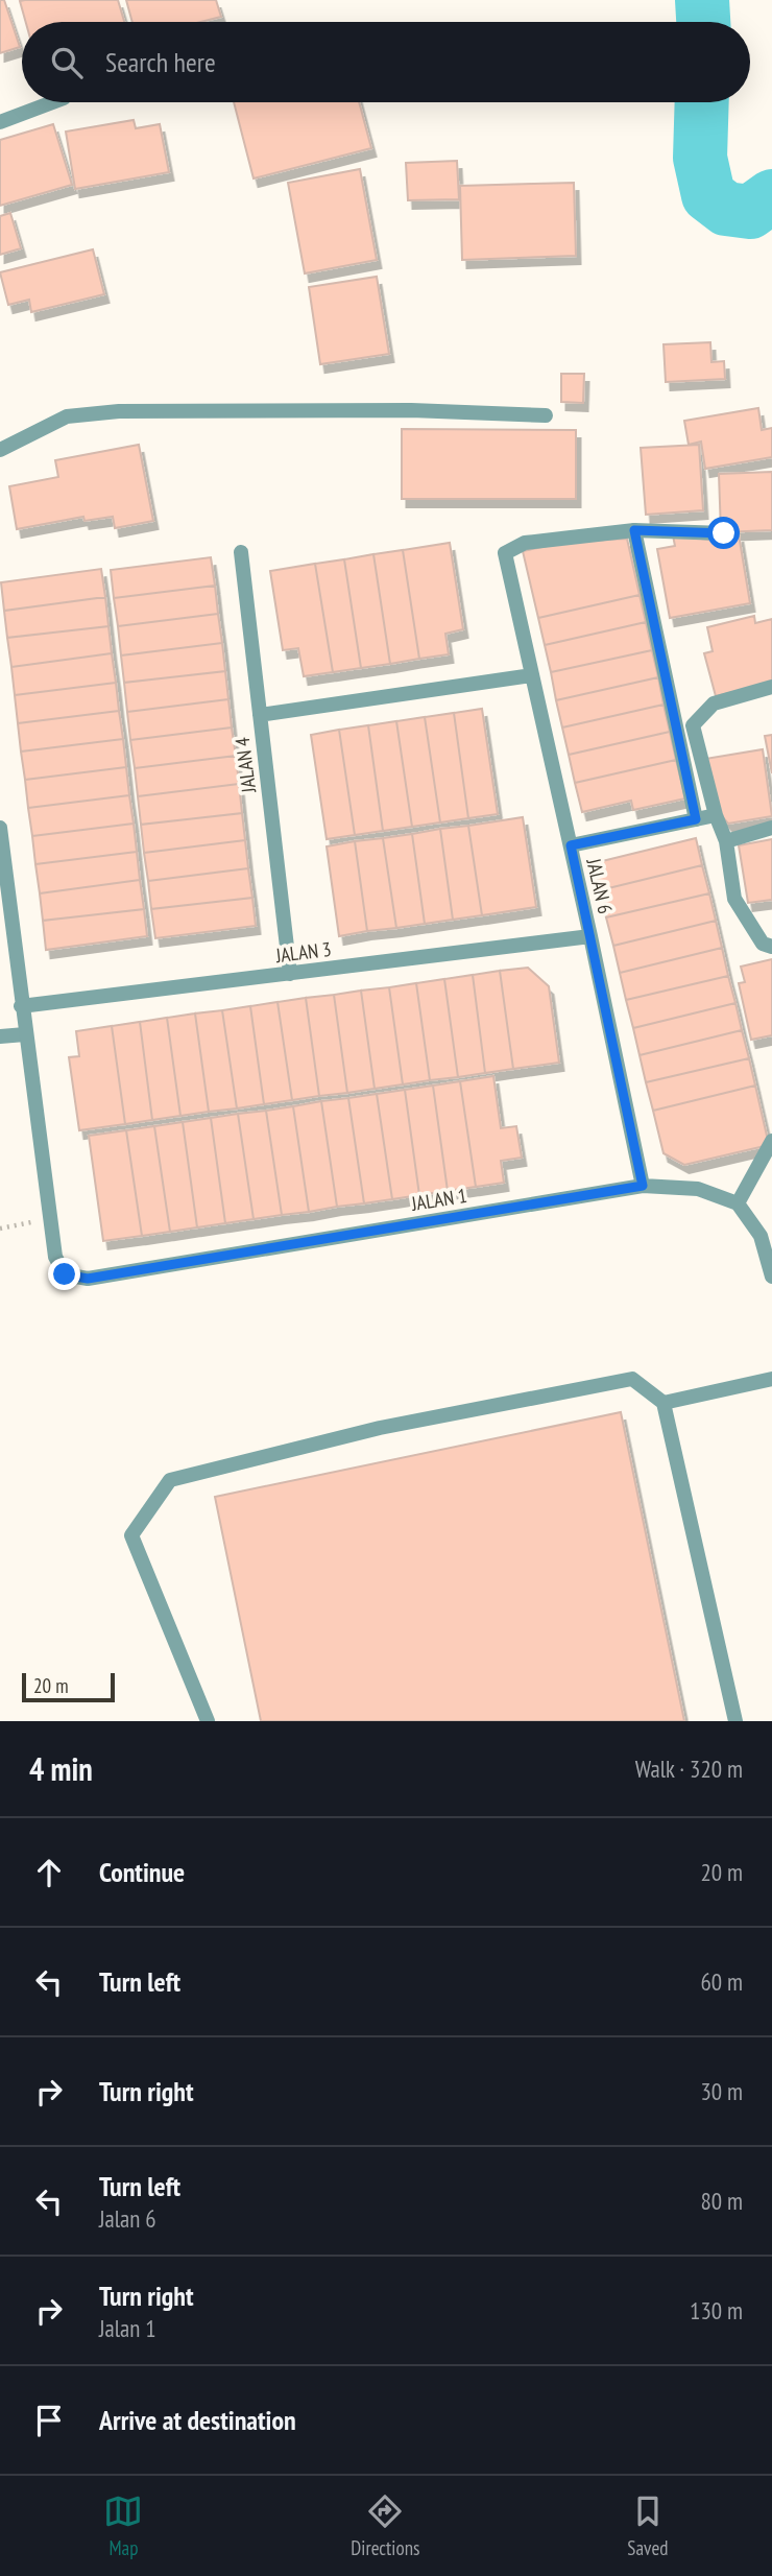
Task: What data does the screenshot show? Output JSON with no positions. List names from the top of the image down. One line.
{"streets":{"street":["JALAN 4","JALAN 6","JALAN 3","JALAN 1"]},"crossings":[["JALAN 4","JALAN 3"],["JALAN 6","JALAN 3"],["JALAN 6","JALAN 1"]],"scale_bar":"20 m","page":{"search":"Search here","scale":"20 m","heading":["4 min","Walk · 320 m"],"list":[["Continue","20 m"],["Turn left","60 m"],["Turn right","30 m"],["Turn left","Jalan 6","80 m"],["Turn right","Jalan 1","130 m"],"Arrive at destination"],"nav":["Map","Directions","Saved"]}}
